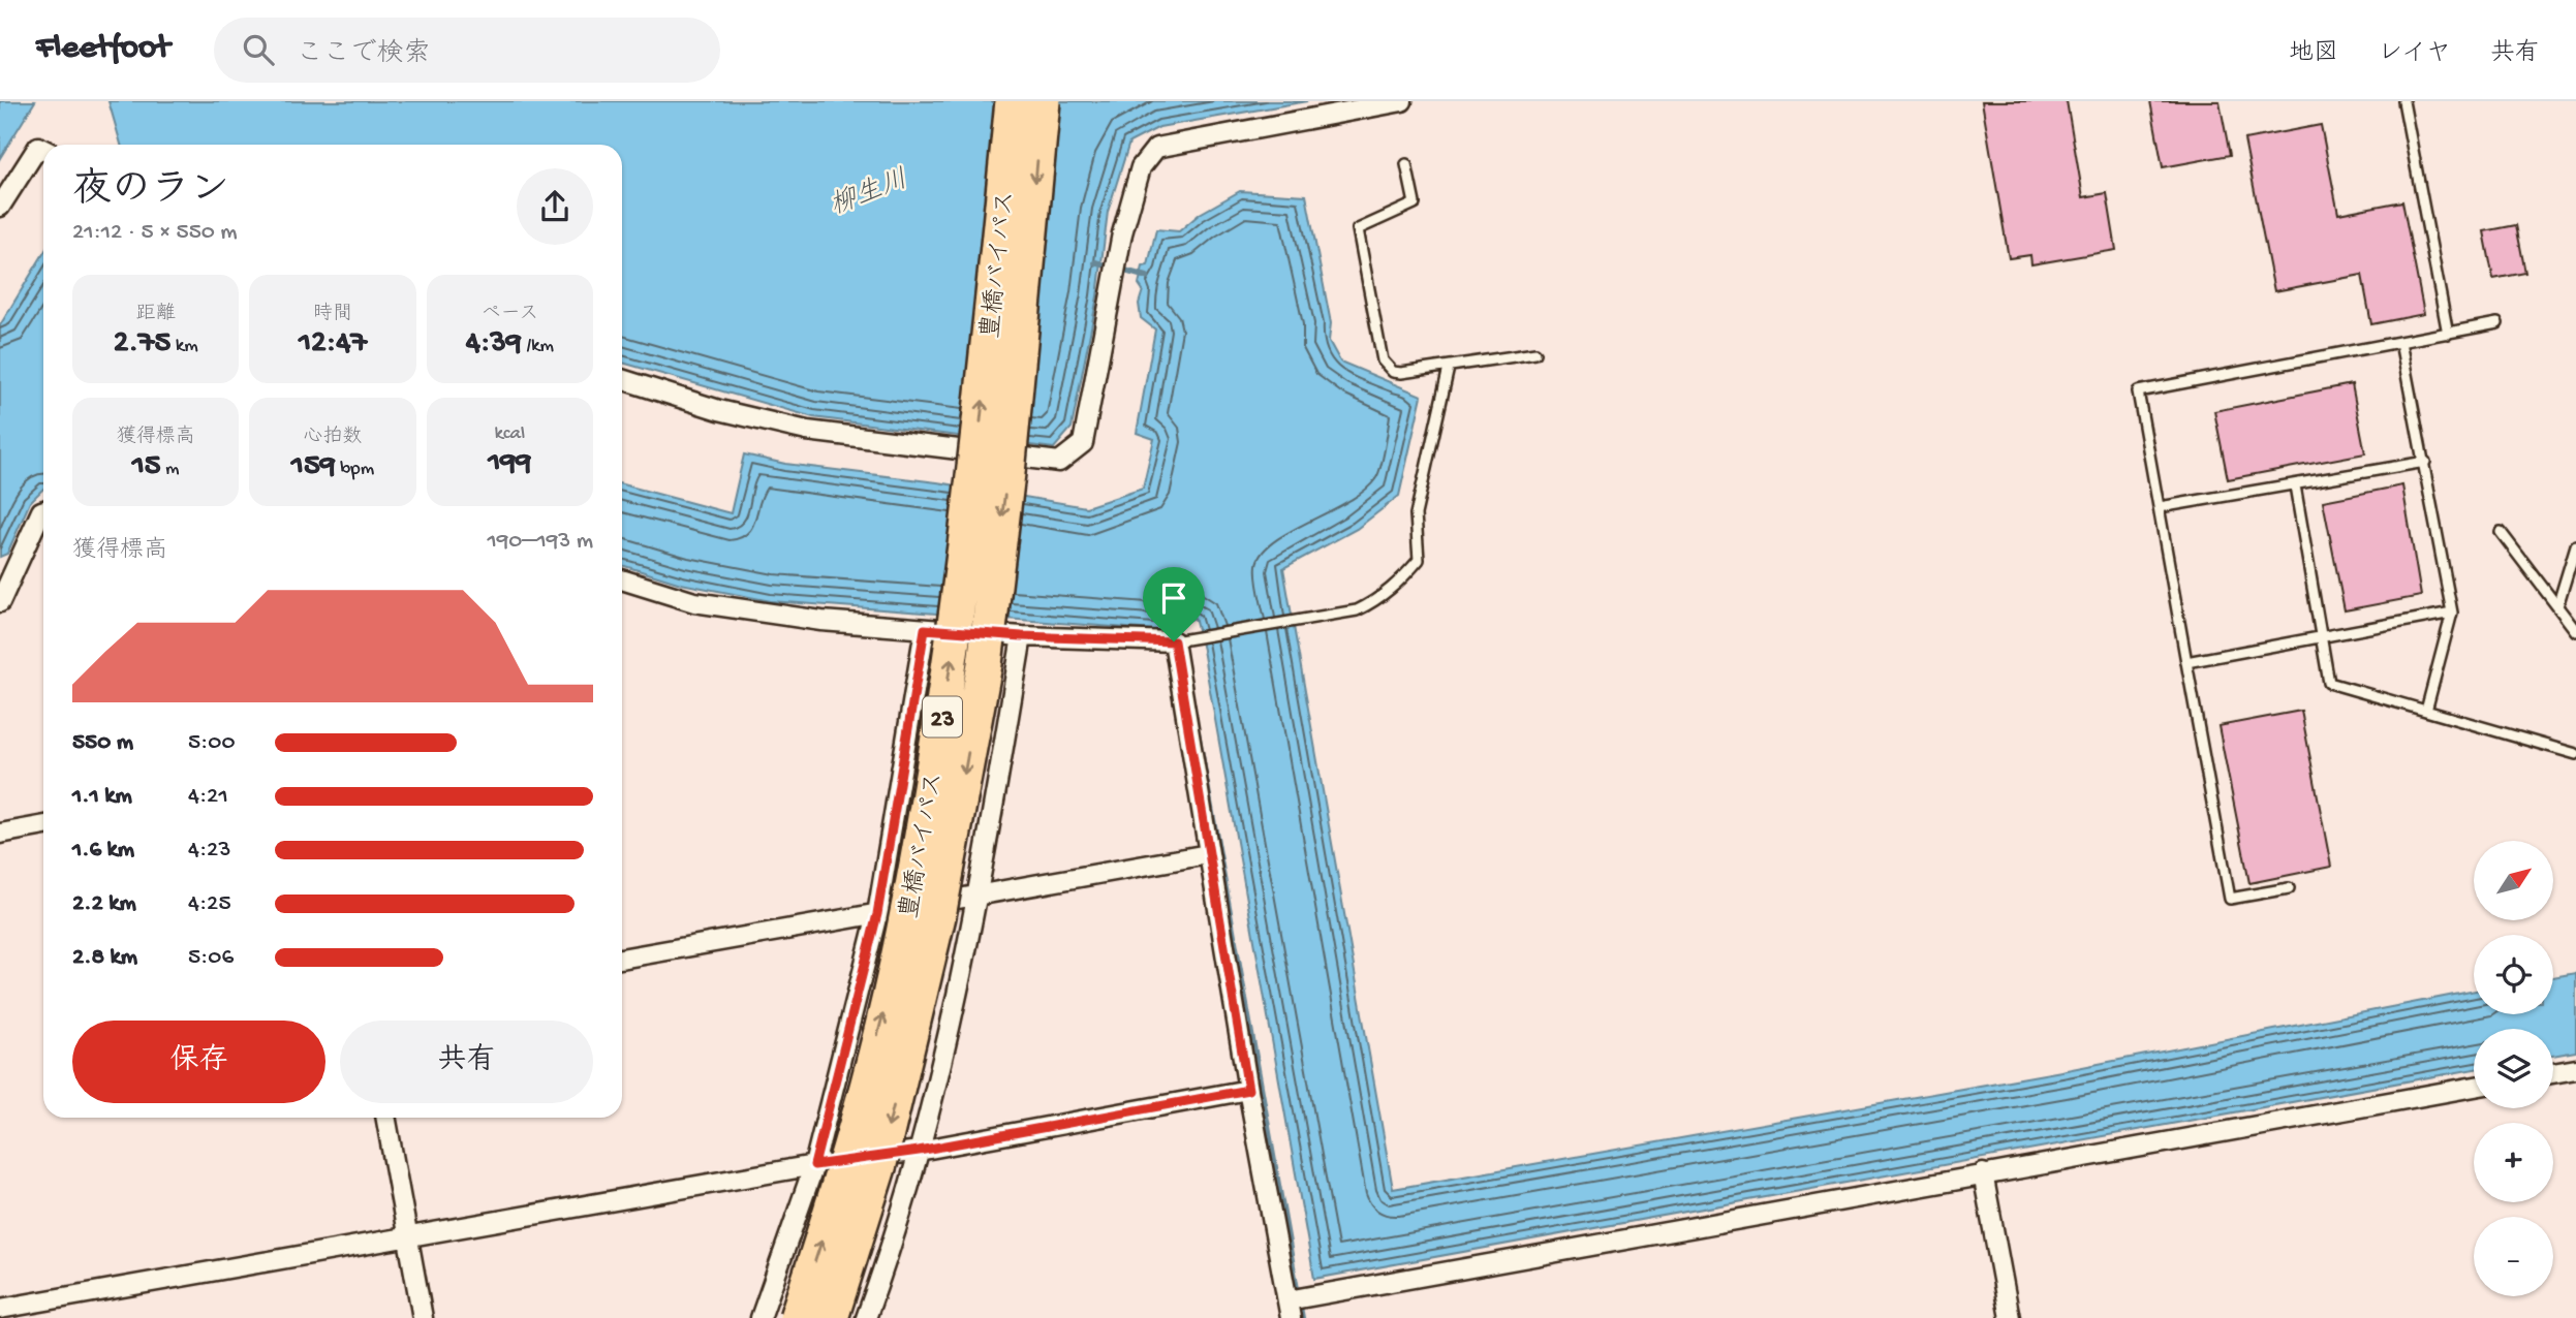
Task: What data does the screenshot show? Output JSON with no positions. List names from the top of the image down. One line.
{"streets":{"highway":["豊橋バイパス","23"]},"water":["柳生川"],"north":"top right","page":{"header":"Fleetfoot","search":"ここで検索","nav":["地図","レイヤ","共有"],"heading":["夜のラン","21:12 · 5 × 550 m"],"stats":[["距離","2.75 km"],["時間","12:47"],["ペース","4:39 /km"],["獲得標高","15 m"],["心拍数","159 bpm"],["kcal","199"]],"chart":["獲得標高","190–193 m"],"list":[{"name":"550 m","note":"5:00"},{"name":"1.1 km","note":"4:21"},{"name":"1.6 km","note":"4:23"},{"name":"2.2 km","note":"4:25"},{"name":"2.8 km","note":"5:06"}],"map_buttons":["+","−"],"buttons":["保存","共有"]}}
